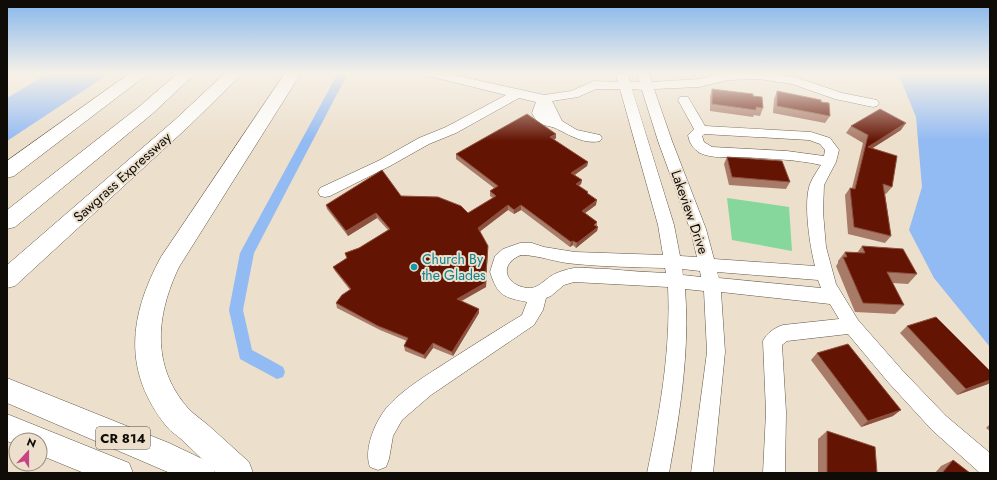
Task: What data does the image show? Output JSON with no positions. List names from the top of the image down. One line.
{"streets":{"highway":["Sawgrass Expressway"],"main road":["CR 814"],"street":["Lakeview Drive"]},"places":["Church By the Glades"],"north":"top"}
